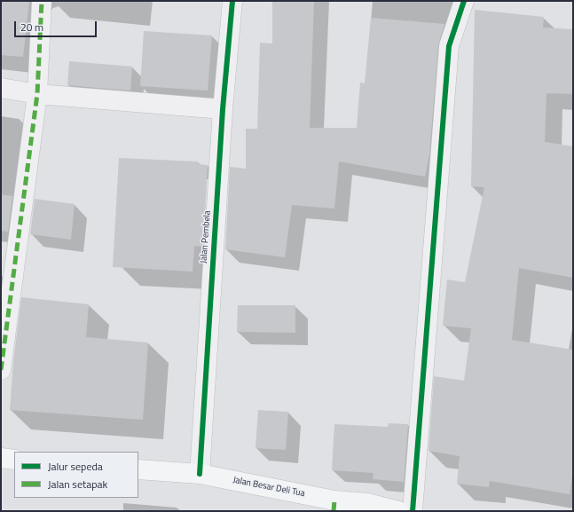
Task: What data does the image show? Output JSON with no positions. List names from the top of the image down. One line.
{"streets":{"main road":["Jalan Besar Deli Tua"],"street":["Jalan Pembela"]},"crossings":[["Jalan Pembela","Jalan Besar Deli Tua"]],"legend":["Jalur sepeda","Jalan setapak"],"scale_bar":"20 m"}
